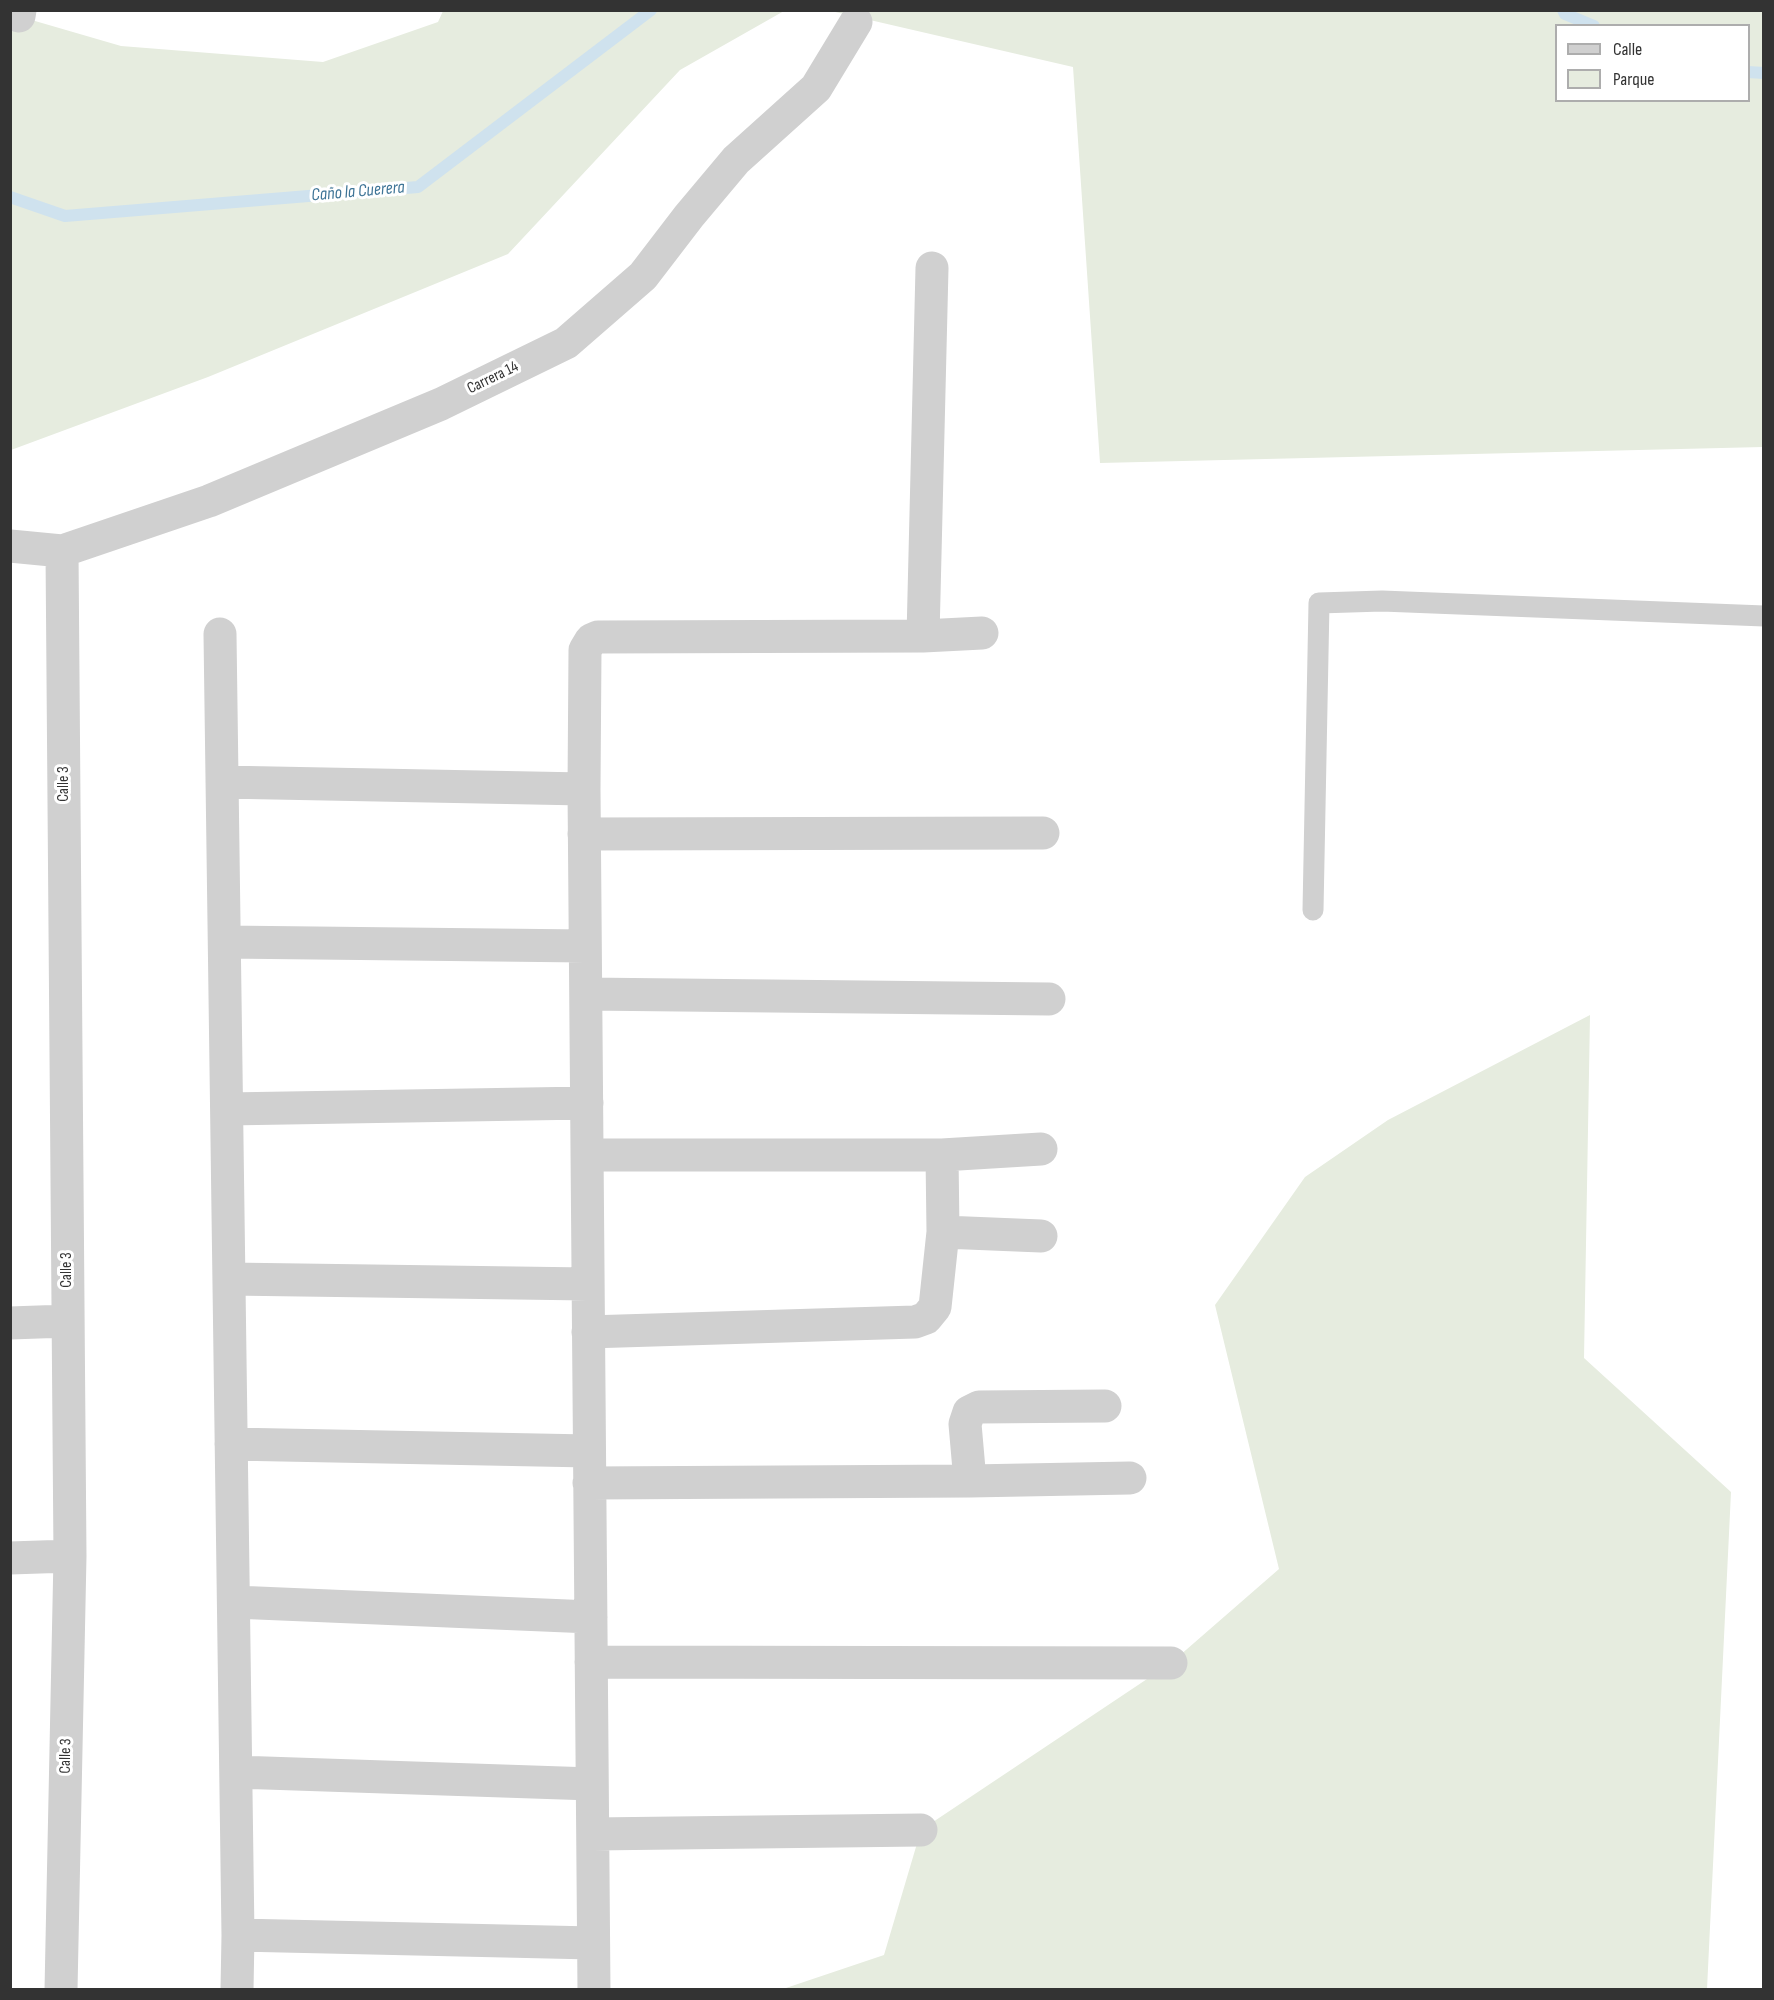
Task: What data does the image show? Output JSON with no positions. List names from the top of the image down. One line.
{"streets":{"street":["Carrera 14","Calle 3"]},"crossings":[["Carrera 14","Calle 3"]],"water":["Caño la Cuerera"],"legend":["Calle","Parque"]}
